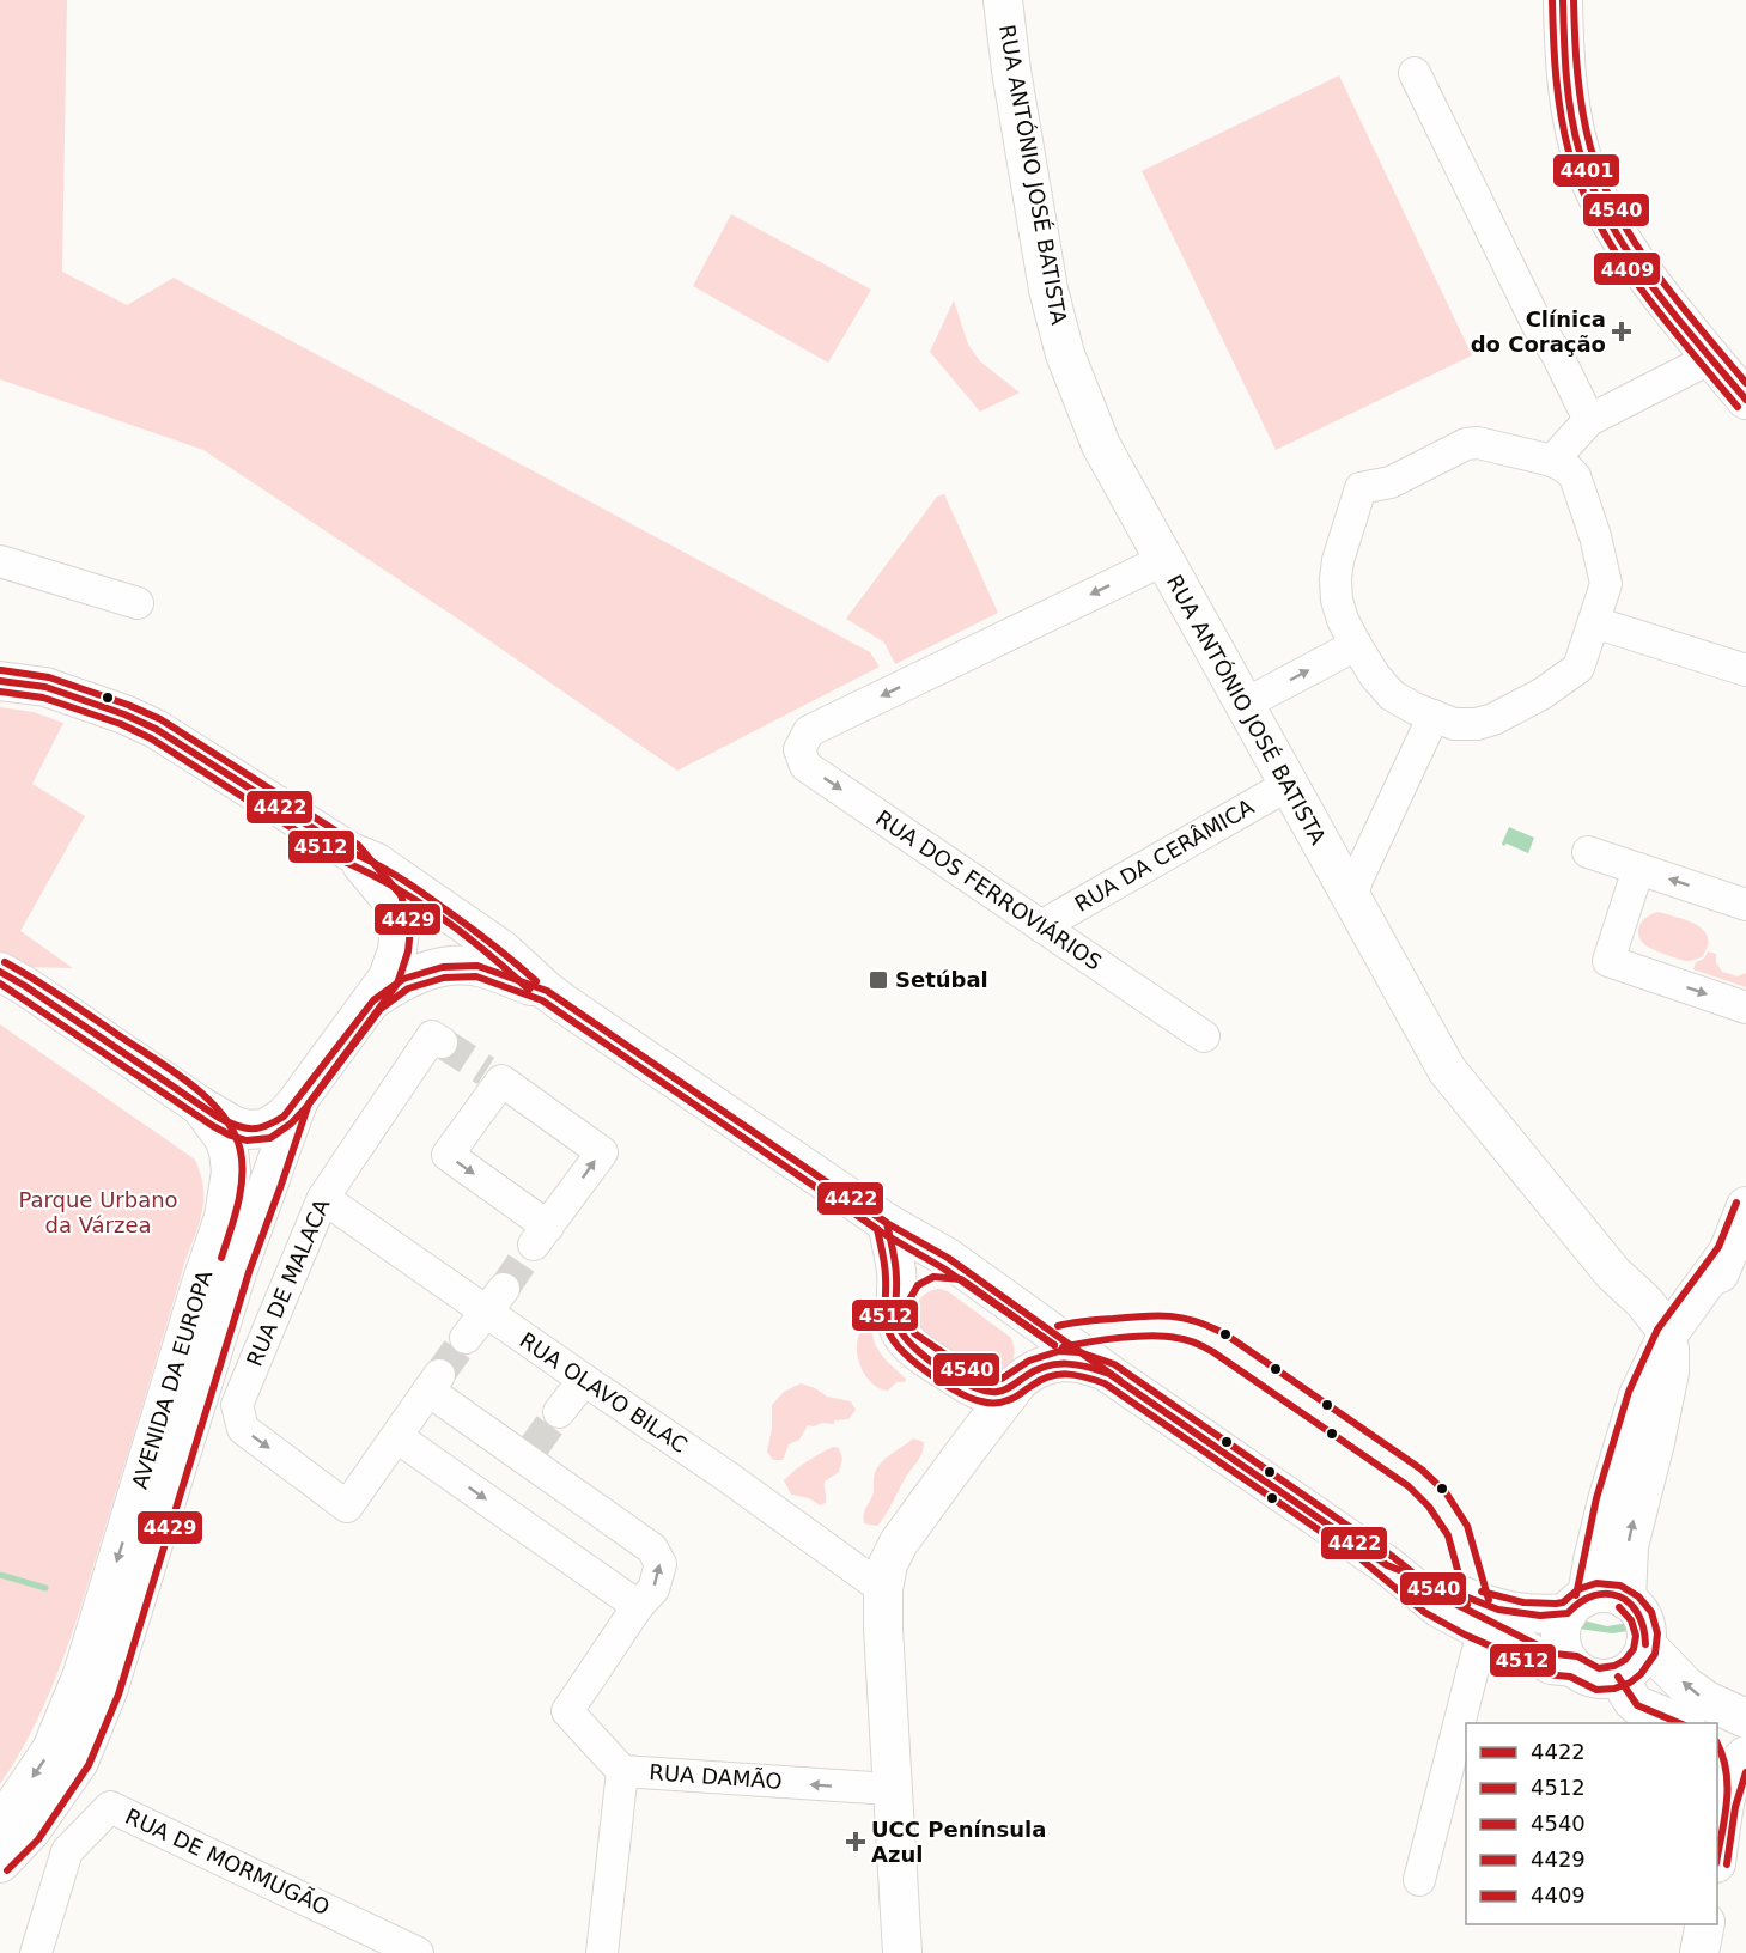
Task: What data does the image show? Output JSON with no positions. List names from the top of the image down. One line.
{"streets":{"main road":["RUA ANTÓNIO JOSÉ BATISTA","AVENIDA DA EUROPA"],"street":["RUA DA CERÂMICA","RUA DOS FERROVIÁRIOS","RUA DE MALACA","RUA OLAVO BILAC","RUA DAMÃO","RUA DE MORMUGÃO"]},"crossings":[["RUA ANTÓNIO JOSÉ BATISTA","RUA DA CERÂMICA"],["RUA ANTÓNIO JOSÉ BATISTA","RUA DOS FERROVIÁRIOS"],["RUA DA CERÂMICA","RUA DOS FERROVIÁRIOS"],["RUA DE MALACA","RUA OLAVO BILAC"]],"one_way":["RUA DAMÃO"],"parks":["Parque Urbano da Várzea"],"places":{"health":["Clínica do Coração","UCC Península Azul"],"transit":["Setúbal"]},"lines":["transit line 4540","transit line 4409","transit line 4401","transit line 4429","transit line 4422","transit line 4512"],"legend":["4422","4512","4540","4429","4409"]}
